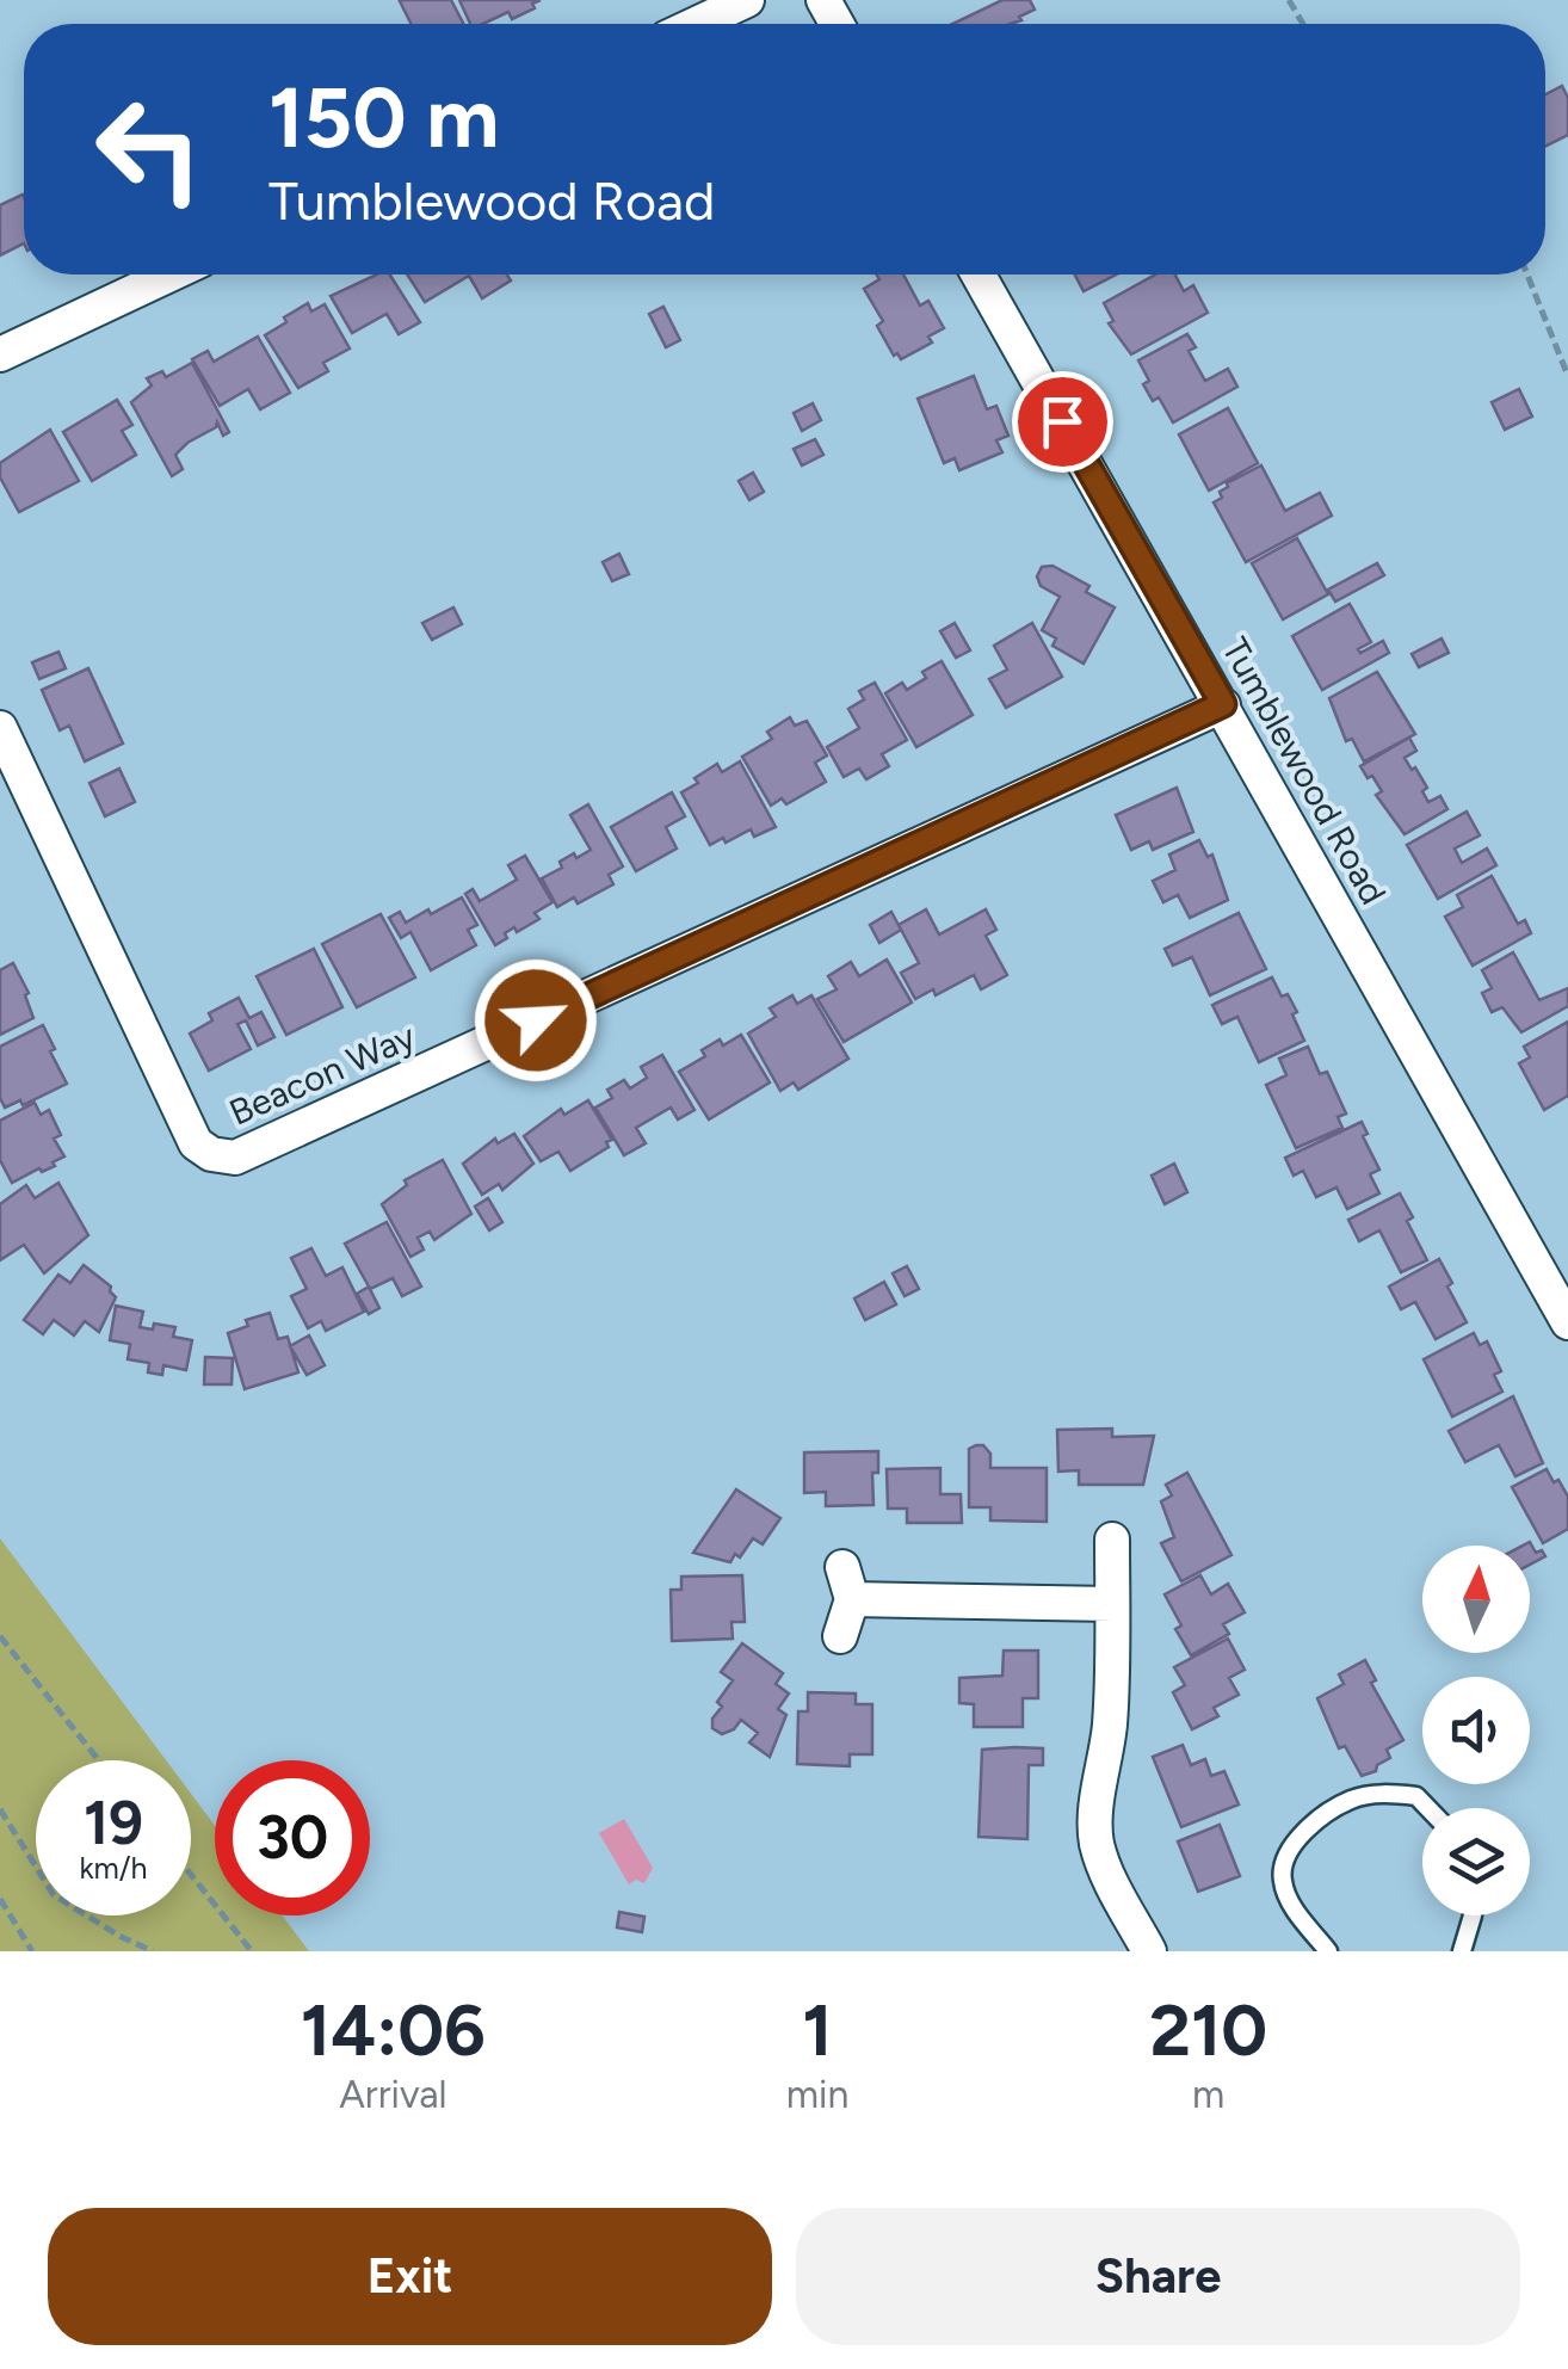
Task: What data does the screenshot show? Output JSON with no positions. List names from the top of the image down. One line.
{"streets":{"street":["Tumblewood Road","Beacon Way"]},"crossings":[["Tumblewood Road","Beacon Way"]],"north":"top","page":{"turn":["150 m","Tumblewood Road"],"speed":"19 km/h","limit":"30","eta":["14:06","Arrival","1","min","210","m"],"buttons":["Exit","Share"]}}
